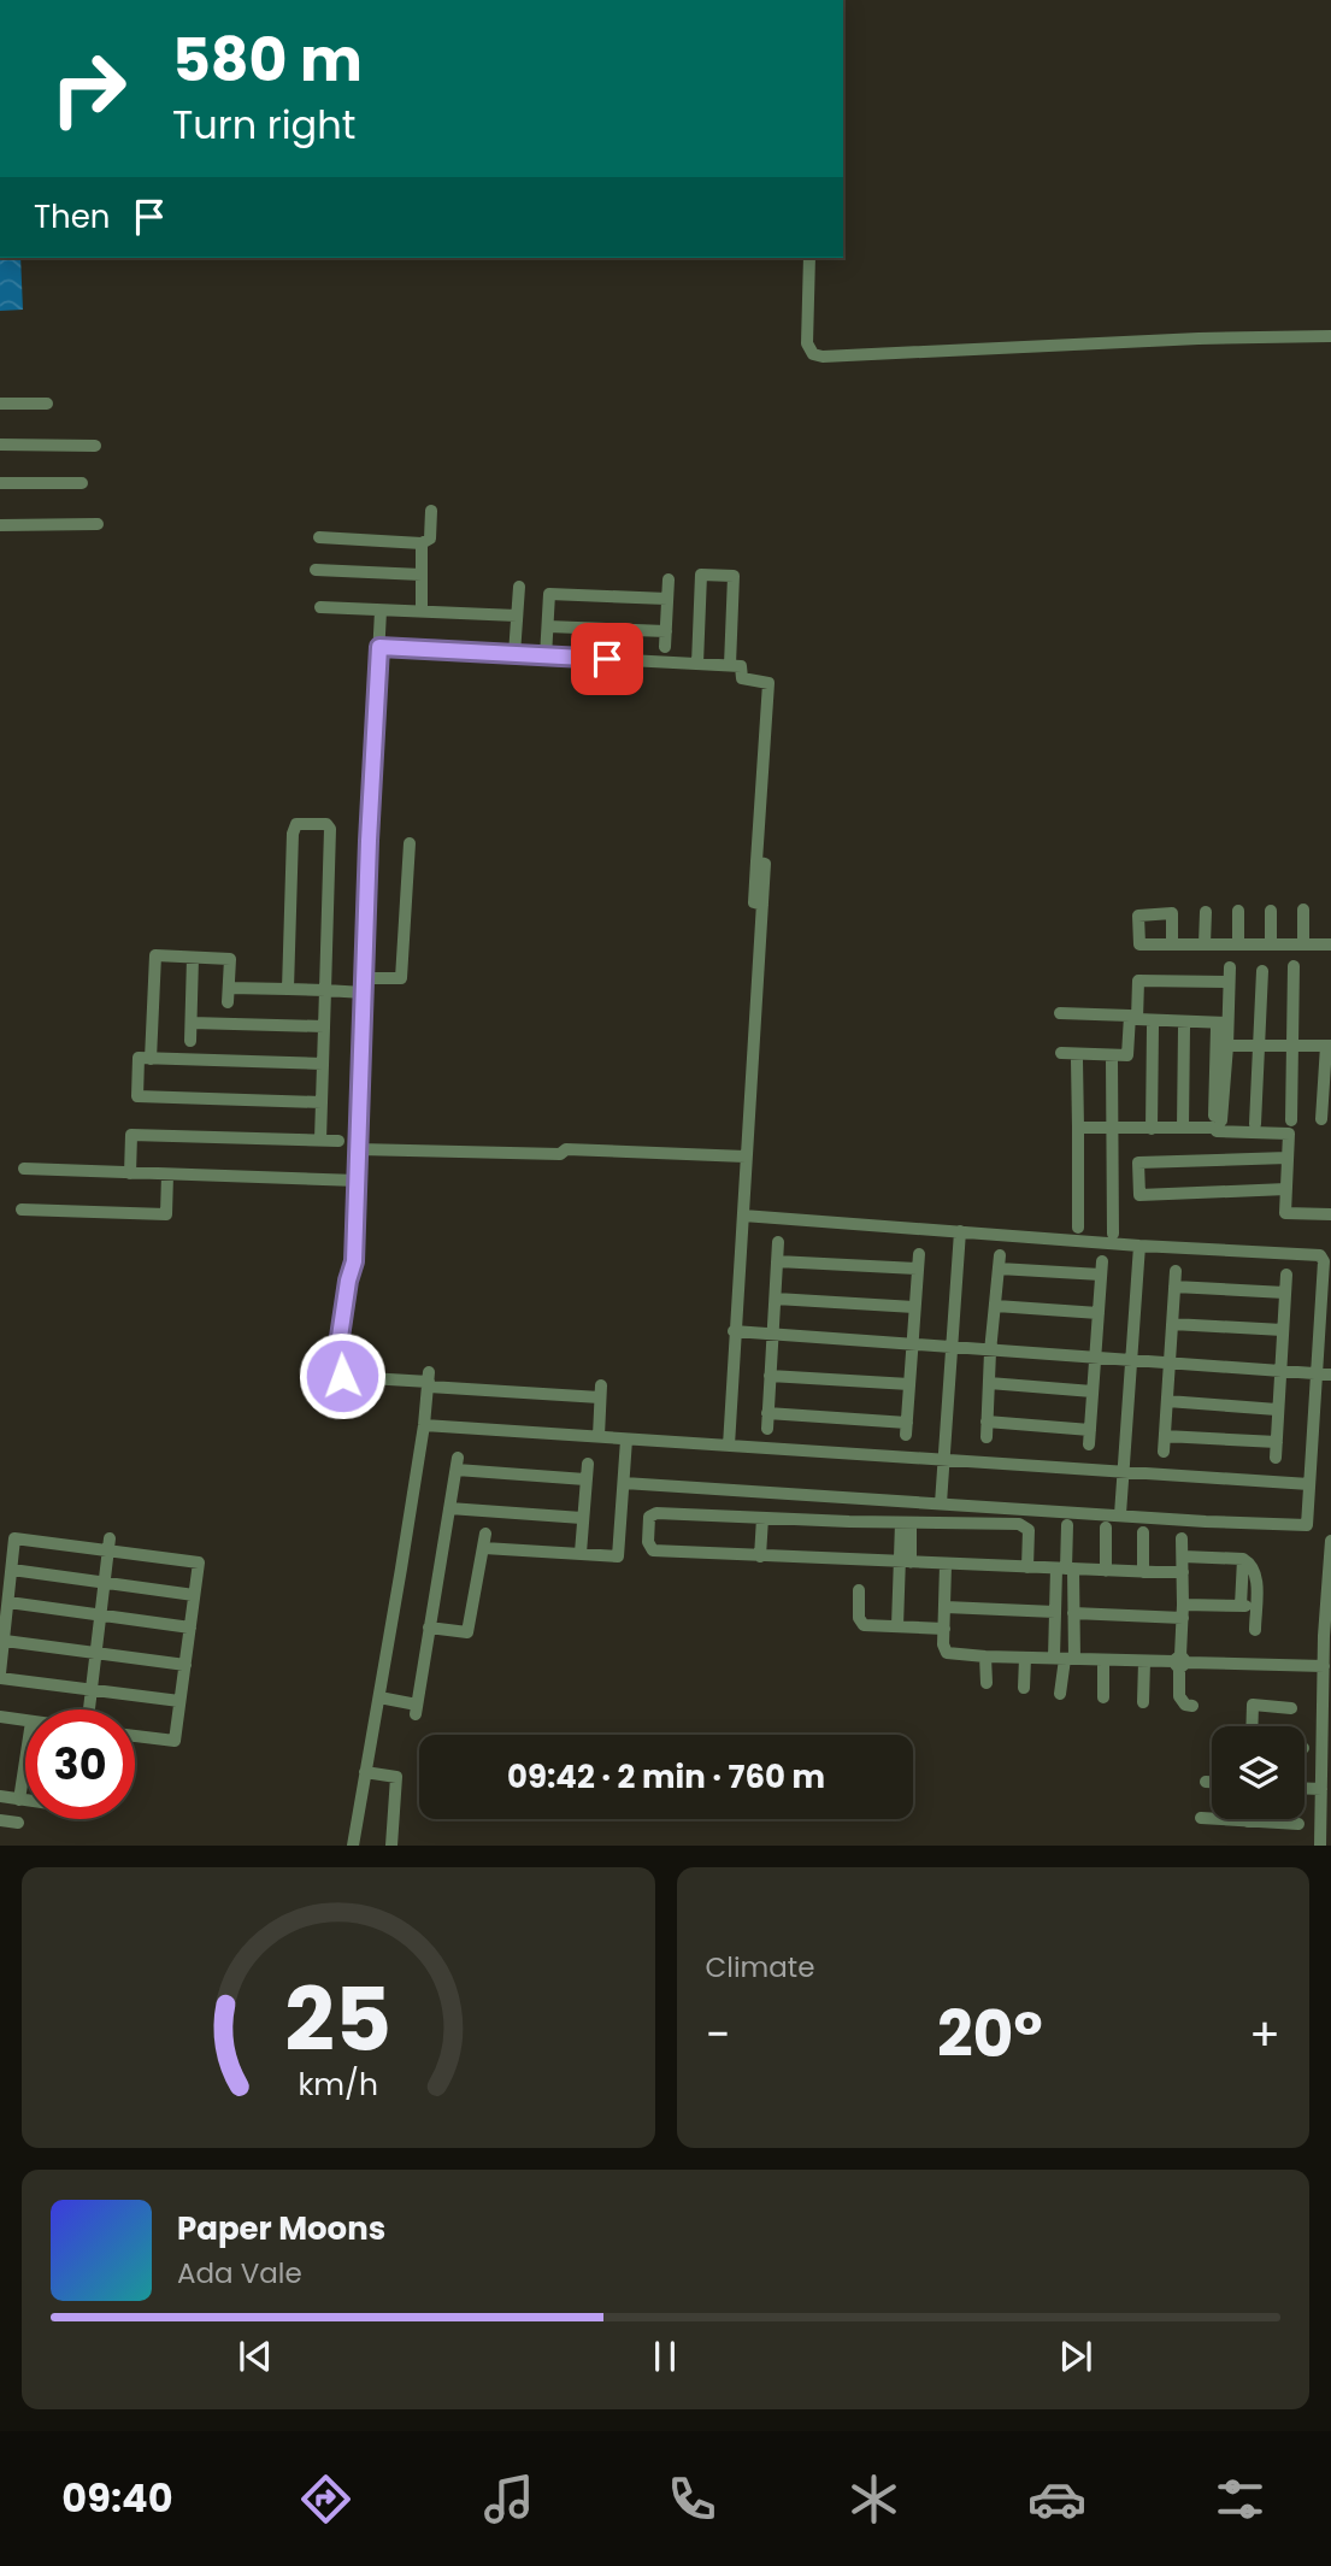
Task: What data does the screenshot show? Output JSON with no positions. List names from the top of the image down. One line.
{"page":{"turn":["580 m","Turn right"],"then":"Then","limit":"30","trip":"09:42 · 2 min · 760 m","tile":"Climate","heat":["−","20°","+"],"song":["Paper Moons","Ada Vale"],"tabs":"09:40","gauge":["25","km/h"]}}
